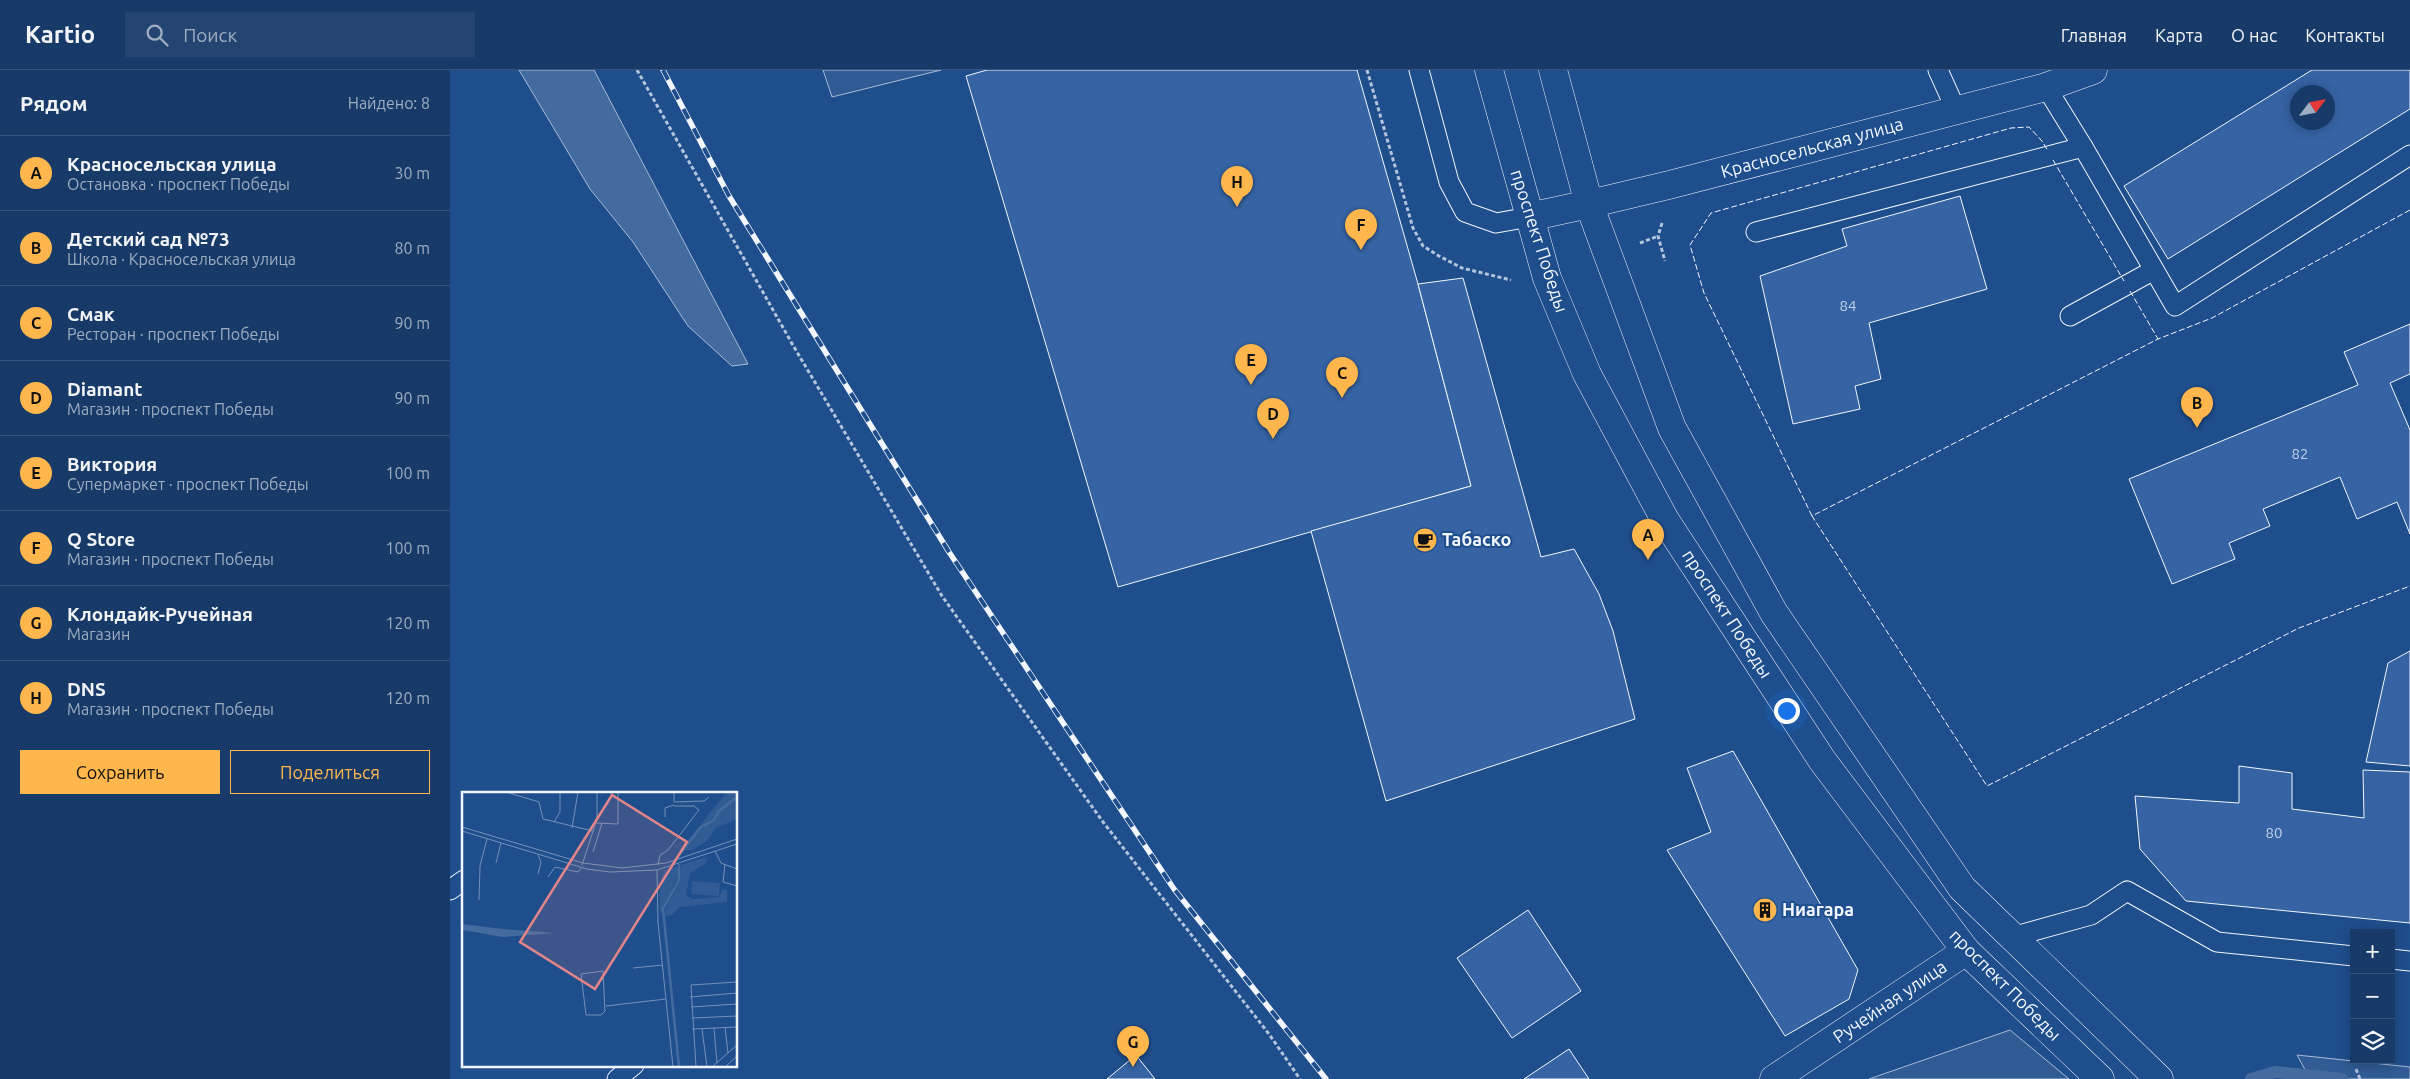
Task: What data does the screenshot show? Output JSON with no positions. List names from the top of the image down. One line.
{"streets":{"main road":["Красносельская улица","проспект Победы","Ручейная улица"]},"crossings":[["Красносельская улица","проспект Победы"],["проспект Победы","Ручейная улица"]],"places":{"cafe":["Табаско"],"building":["Ниагара"]},"house_numbers":["84","82","80"],"north":"top right","page":{"header":"Kartio","search":"Поиск","nav":["Главная","Карта","О нас","Контакты"],"heading":["Рядом","Найдено: 8"],"list":[{"mark":"A","name":"Красносельская улица","note":"Остановка · проспект Победы","value":"30 m"},{"mark":"B","name":"Детский сад №73","note":"Школа · Красносельская улица","value":"80 m"},{"mark":"C","name":"Смак","note":"Ресторан · проспект Победы","value":"90 m"},{"mark":"D","name":"Diamant","note":"Магазин · проспект Победы","value":"90 m"},{"mark":"E","name":"Виктория","note":"Супермаркет · проспект Победы","value":"100 m"},{"mark":"F","name":"Q Store","note":"Магазин · проспект Победы","value":"100 m"},{"mark":"G","name":"Клондайк-Ручейная","note":"Магазин","value":"120 m"},{"mark":"H","name":"DNS","note":"Магазин · проспект Победы","value":"120 m"}],"pins":["H","F","E","C","B","D","A","G"],"buttons":["Сохранить","Поделиться"],"map_buttons":["+","−"]}}
